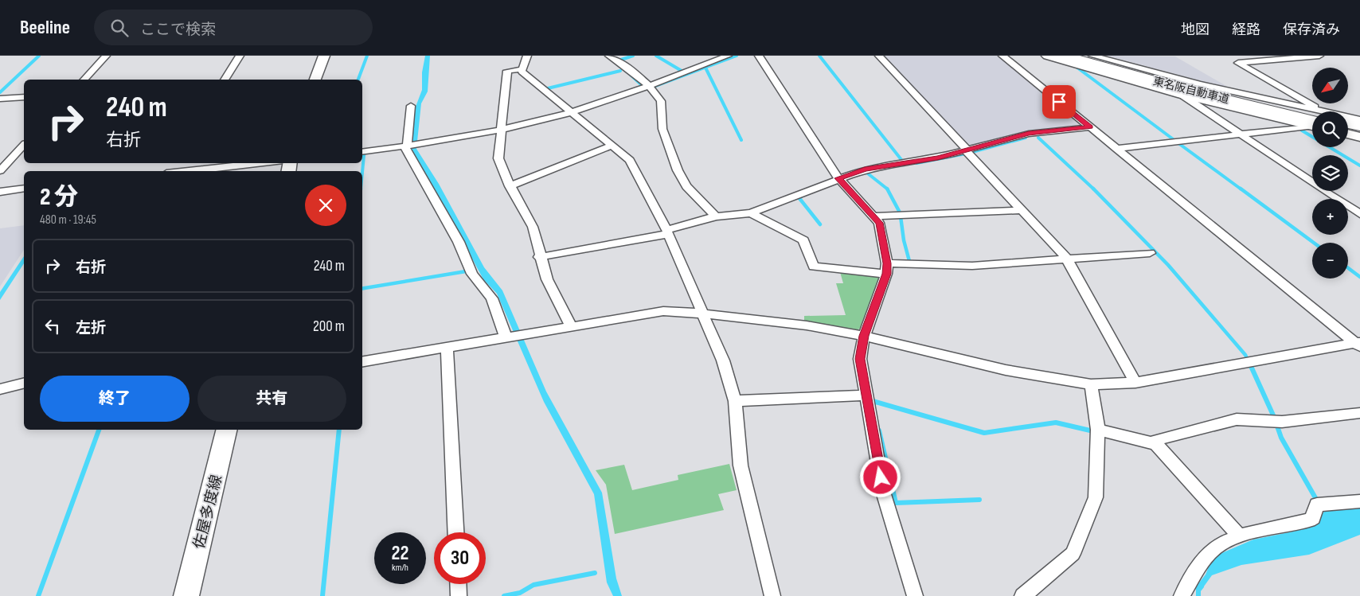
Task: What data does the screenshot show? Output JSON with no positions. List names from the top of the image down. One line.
{"streets":{"highway":["東名阪自動車道"],"main road":["佐屋多度線"]},"north":"bottom left","page":{"header":"Beeline","search":"ここで検索","nav":["地図","経路","保存済み"],"map_buttons":["+","−"],"turn":["240 m","右折"],"heading":["2 分","480 m · 19:45"],"list":[{"name":"右折","value":"240 m"},{"name":"左折","value":"200 m"}],"buttons":["終了","共有"],"speed":"22 km/h","limit":"30"}}
